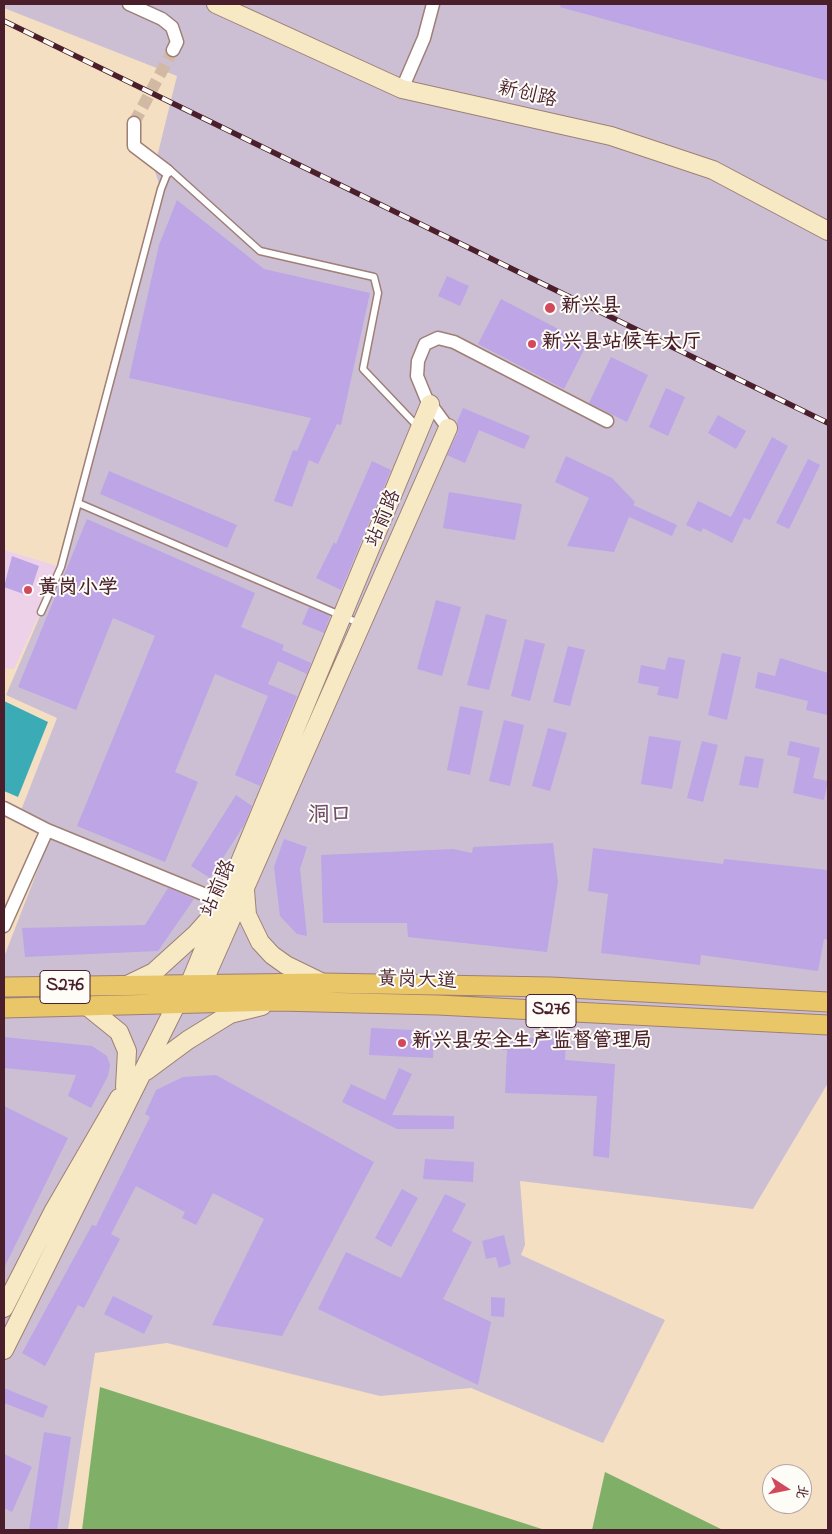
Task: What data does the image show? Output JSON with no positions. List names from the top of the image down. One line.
{"streets":{"main road":["黄岗大道","S276"],"street":["新创路","站前路"]},"crossings":[["站前路","黄岗大道"]],"districts":["洞口"],"places":["新兴县","新兴县站候车大厅","黄岗小学","新兴县安全生产监督管理局"],"north":"right"}
